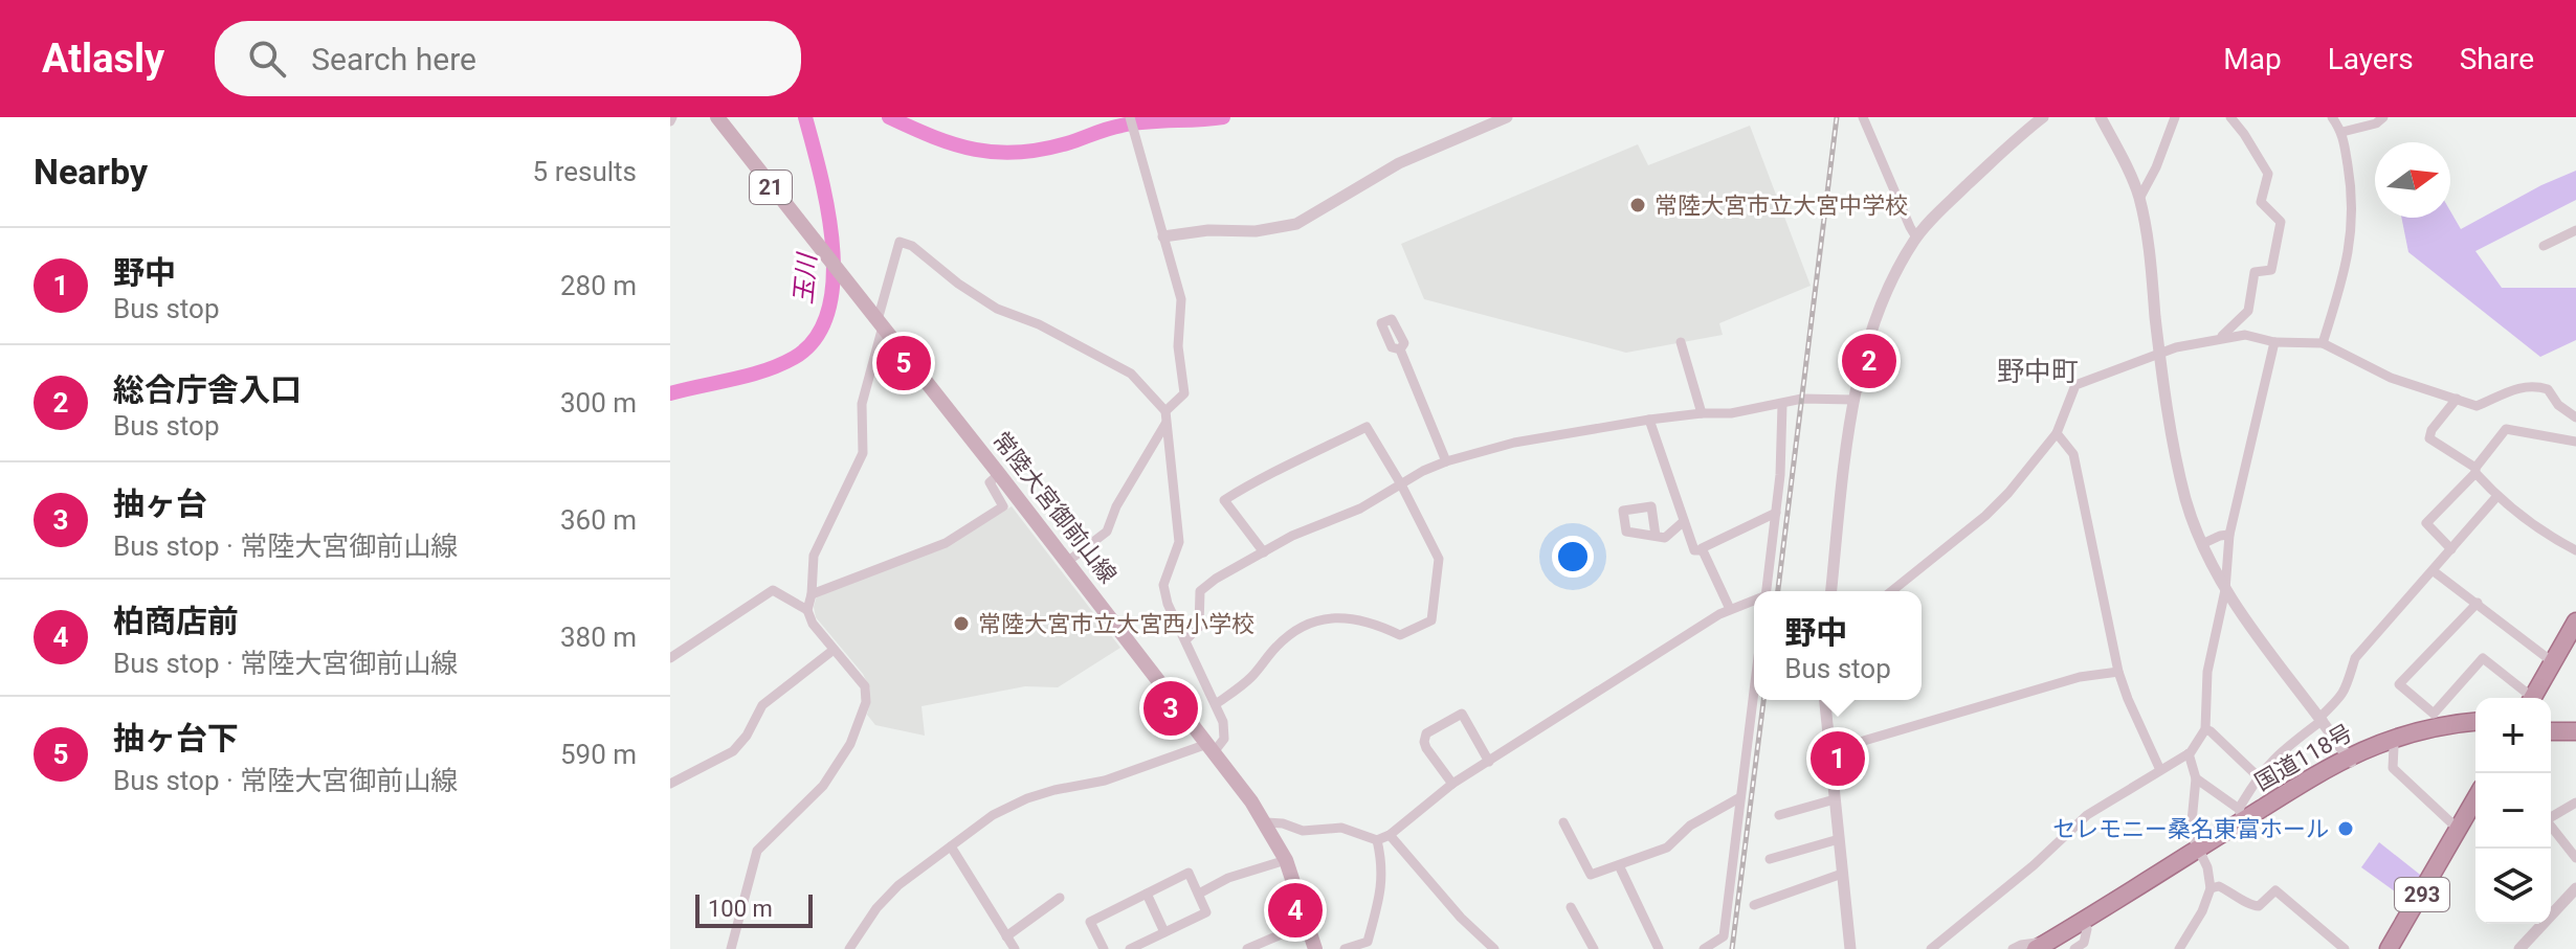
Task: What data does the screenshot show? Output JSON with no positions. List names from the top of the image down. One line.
{"streets":{"highway":["国道118号","293"],"main road":["21","常陸大宮御前山線"]},"districts":["野中町"],"water":["玉川"],"places":["常陸大宮市立大宮中学校","常陸大宮市立大宮西小学校","セレモニー桑名東富ホール"],"scale_bar":"100 m","north":"right","page":{"header":"Atlasly","search":"Search here","nav":["Map","Layers","Share"],"heading":["Nearby","5 results"],"list":[{"mark":"1","name":"野中","note":"Bus stop","value":"280 m"},{"mark":"2","name":"総合庁舎入口","note":"Bus stop","value":"300 m"},{"mark":"3","name":"抽ヶ台","note":"Bus stop · 常陸大宮御前山線","value":"360 m"},{"mark":"4","name":"柏商店前","note":"Bus stop · 常陸大宮御前山線","value":"380 m"},{"mark":"5","name":"抽ヶ台下","note":"Bus stop · 常陸大宮御前山線","value":"590 m"}],"pins":["2","5","3","1","4"],"popup":["野中","Bus stop"],"map_buttons":["+","−"],"scale":"100 m"}}
